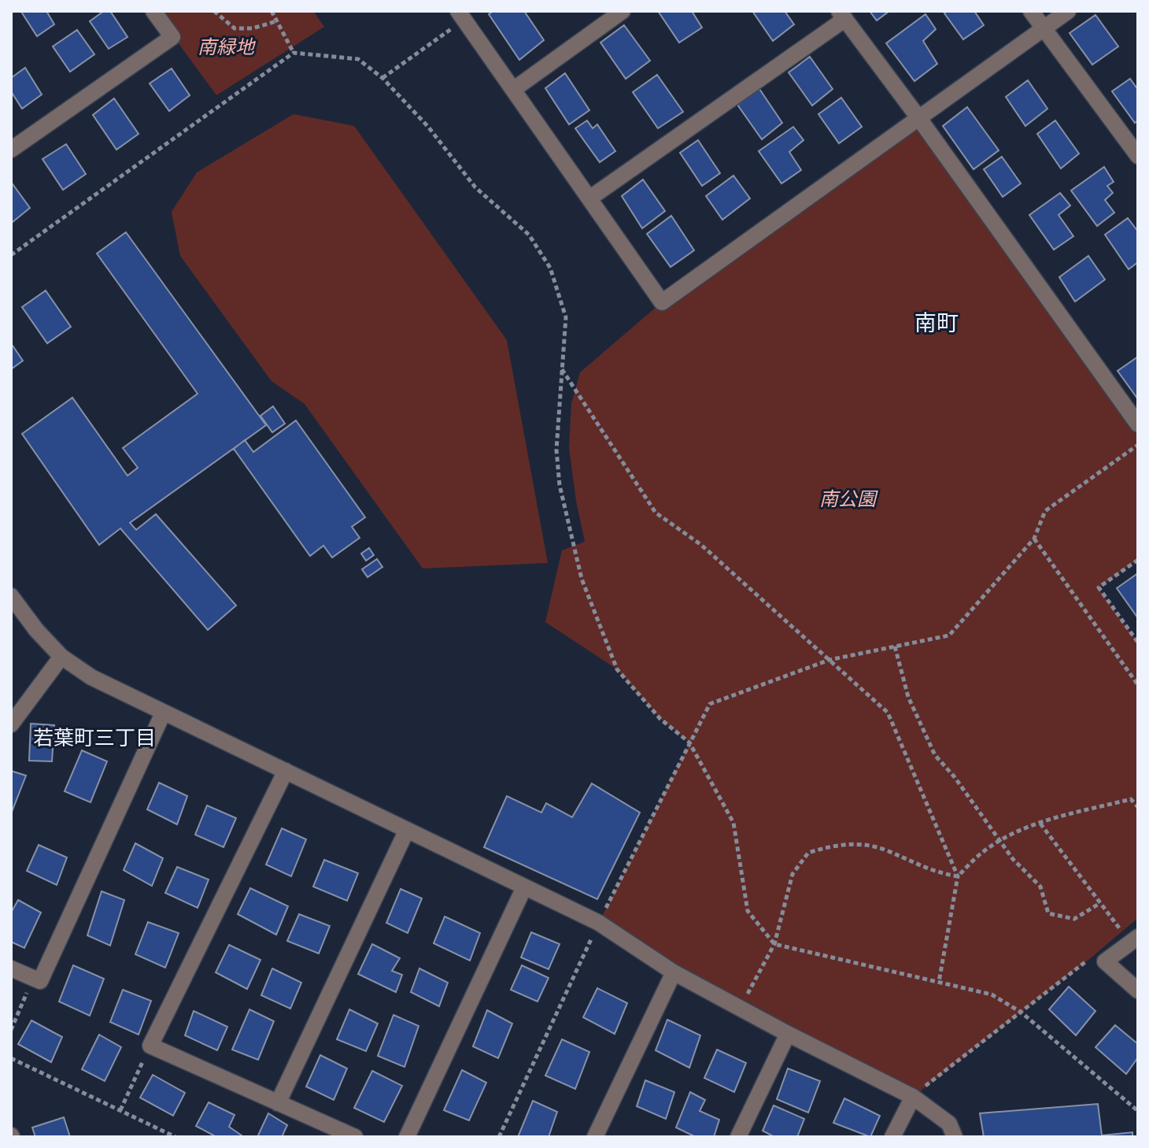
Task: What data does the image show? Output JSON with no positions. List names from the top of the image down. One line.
{"districts":["南町","若葉町三丁目"],"parks":["南緑地","南公園"]}
